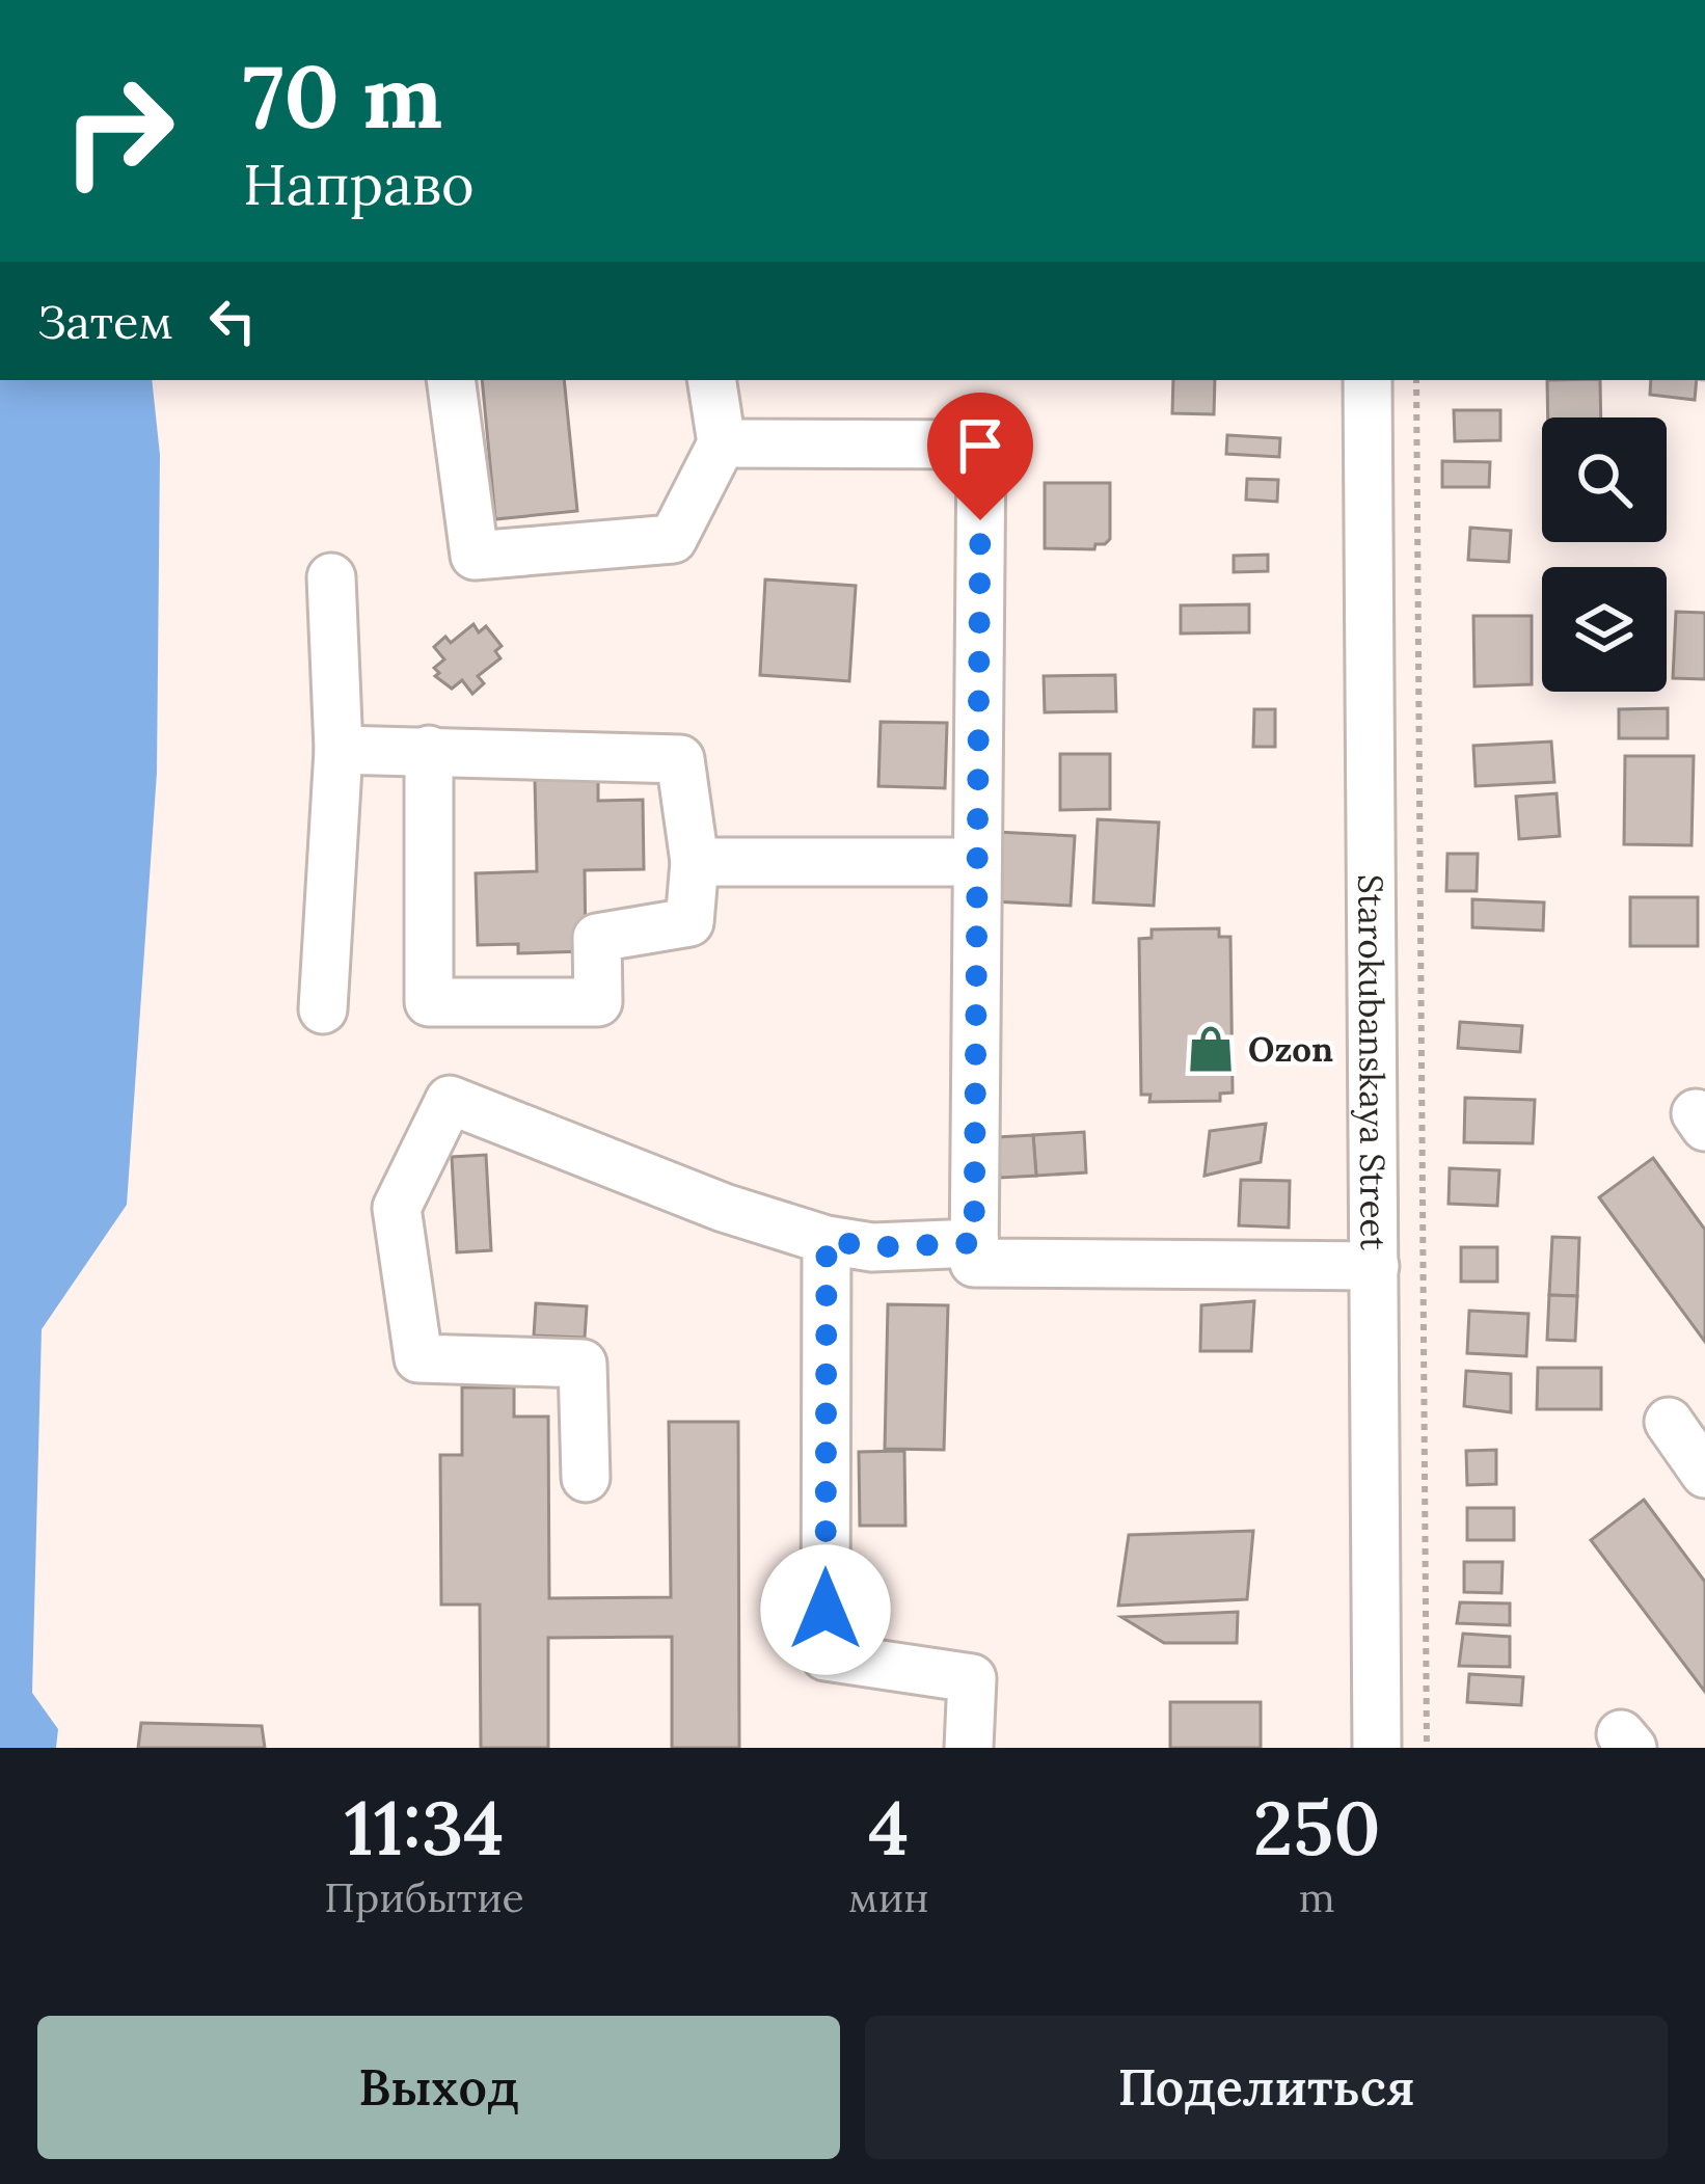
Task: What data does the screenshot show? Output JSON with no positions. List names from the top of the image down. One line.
{"streets":{"street":["Starokubanskaya Street"]},"places":{"shop":["Ozon"]},"page":{"turn":["70 m","Направо"],"then":"Затем","eta":["11:34","Прибытие","4","мин","250","m"],"buttons":["Выход","Поделиться"]}}
